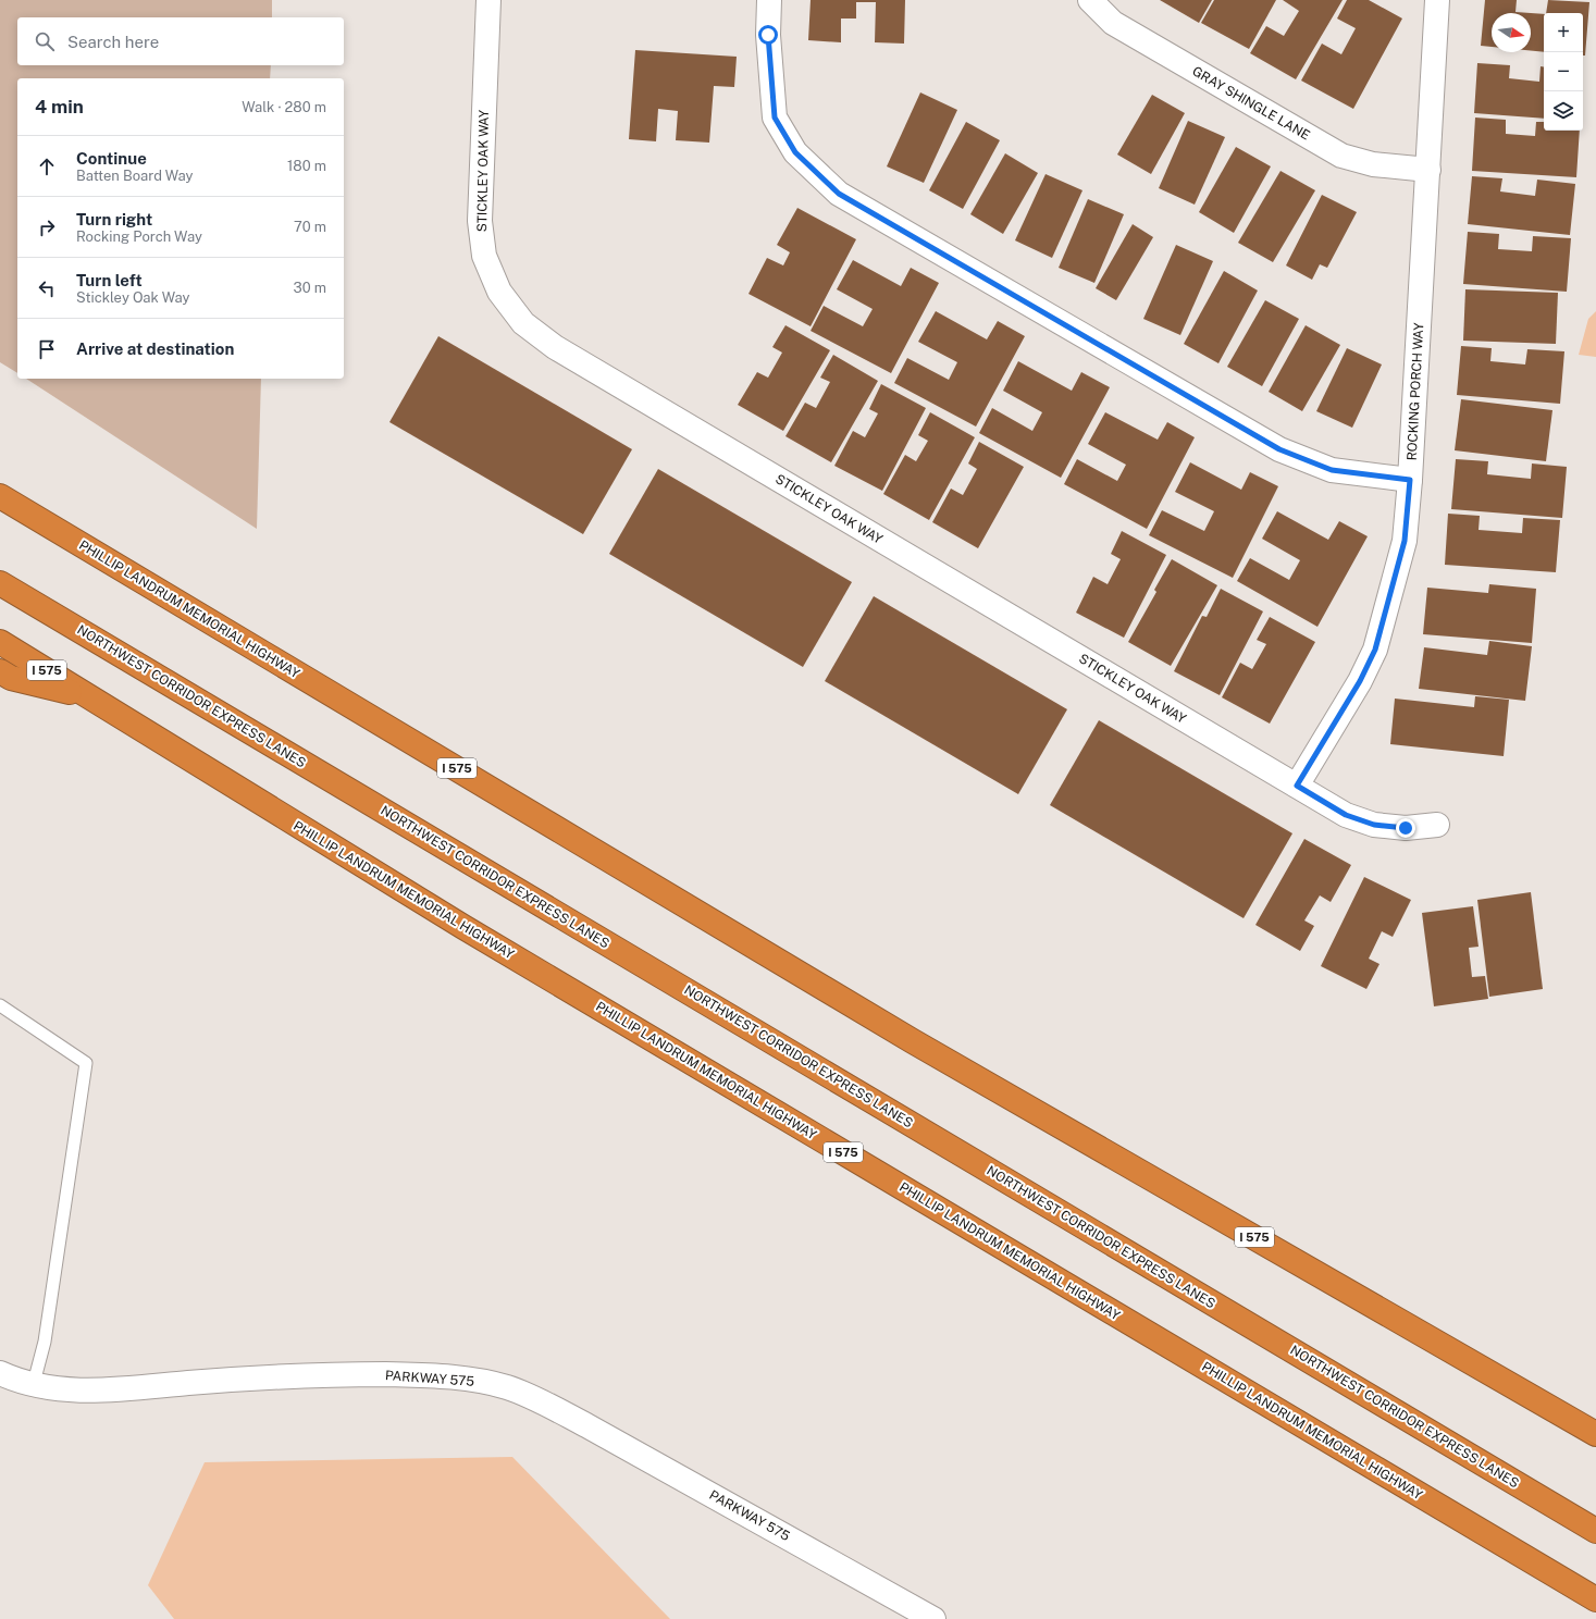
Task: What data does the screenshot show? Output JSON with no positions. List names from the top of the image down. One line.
{"streets":{"highway":["PHILLIP LANDRUM MEMORIAL HIGHWAY","I 575","NORTHWEST CORRIDOR EXPRESS LANES"],"street":["GRAY SHINGLE LANE","STICKLEY OAK WAY","ROCKING PORCH WAY","PARKWAY 575"]},"crossings":[["GRAY SHINGLE LANE","ROCKING PORCH WAY"],["STICKLEY OAK WAY","ROCKING PORCH WAY"]],"north":"right","page":{"map_buttons":["+","−"],"search":"Search here","heading":["4 min","Walk · 280 m"],"list":[["Continue","Batten Board Way","180 m"],["Turn right","Rocking Porch Way","70 m"],["Turn left","Stickley Oak Way","30 m"],"Arrive at destination"]}}
